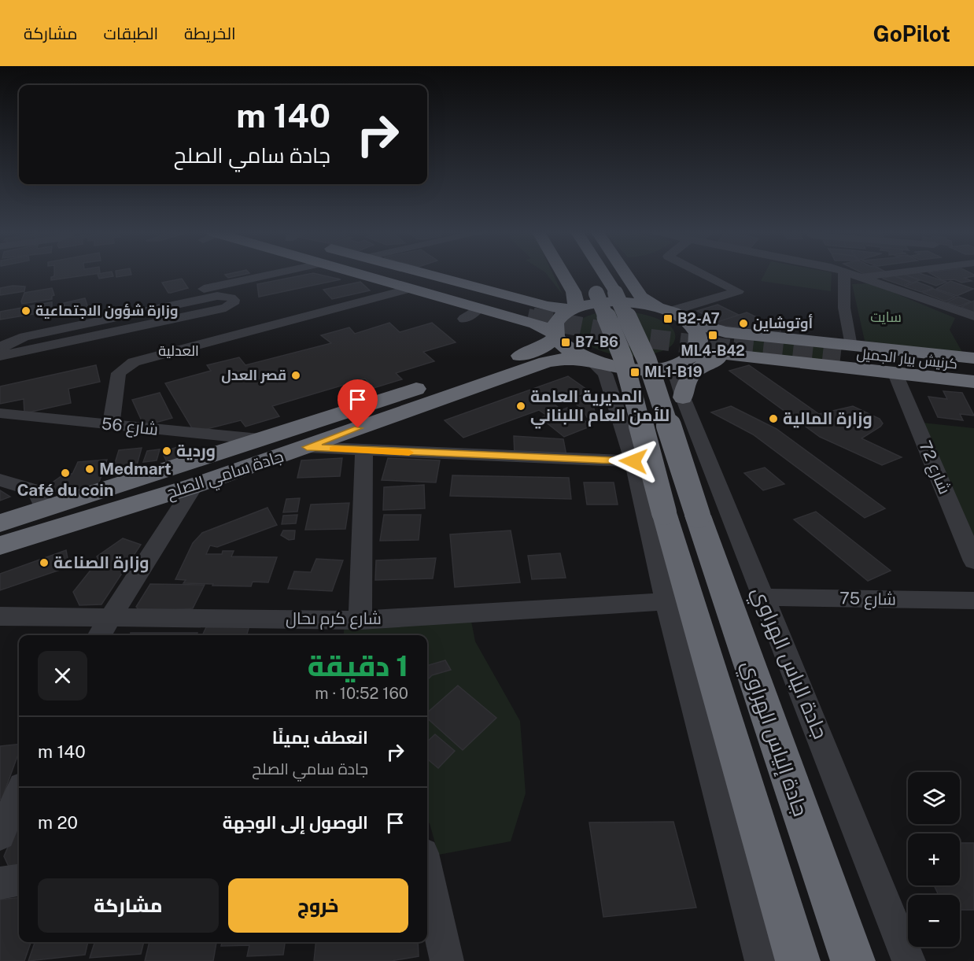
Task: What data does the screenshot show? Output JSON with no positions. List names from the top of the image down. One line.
{"streets":{"highway":["كرنيش بيار الجميل","جادة سامي الصلح","جادة إلياس الهراوي"],"street":["شارع 56","شارع 72","شارع 75","شارع كرم ىحال","جادة الياس الهراوي"]},"crossings":[["شارع 56","جادة سامي الصلح"],["شارع 75","جادة الياس الهراوي"]],"districts":["العدلية"],"parks":["سايت"],"places":{"other":["وزارة شؤون الاجتماعية","أوتوشاين","قصر العدل","المديرية العامة للأمن العام اللبناني","وزارة المالية","وردية","Medmart","Café du coin","وزارة الصناعة"],"transit":["B2-A7","ML4-B42","B7-B6","ML1-B19"]},"page":{"header":"GoPilot","nav":["الخريطة","الطبقات","مشاركة"],"turn":["140 m","جادة سامي الصلح"],"heading":["1 دقيقة","160 m · 10:52"],"list":[{"name":"انعطف يمينًا","note":"جادة سامي الصلح","value":"140 m"},{"name":"الوصول إلى الوجهة","value":"20 m"}],"map_buttons":["+","−"],"buttons":["خروج","مشاركة"]}}
